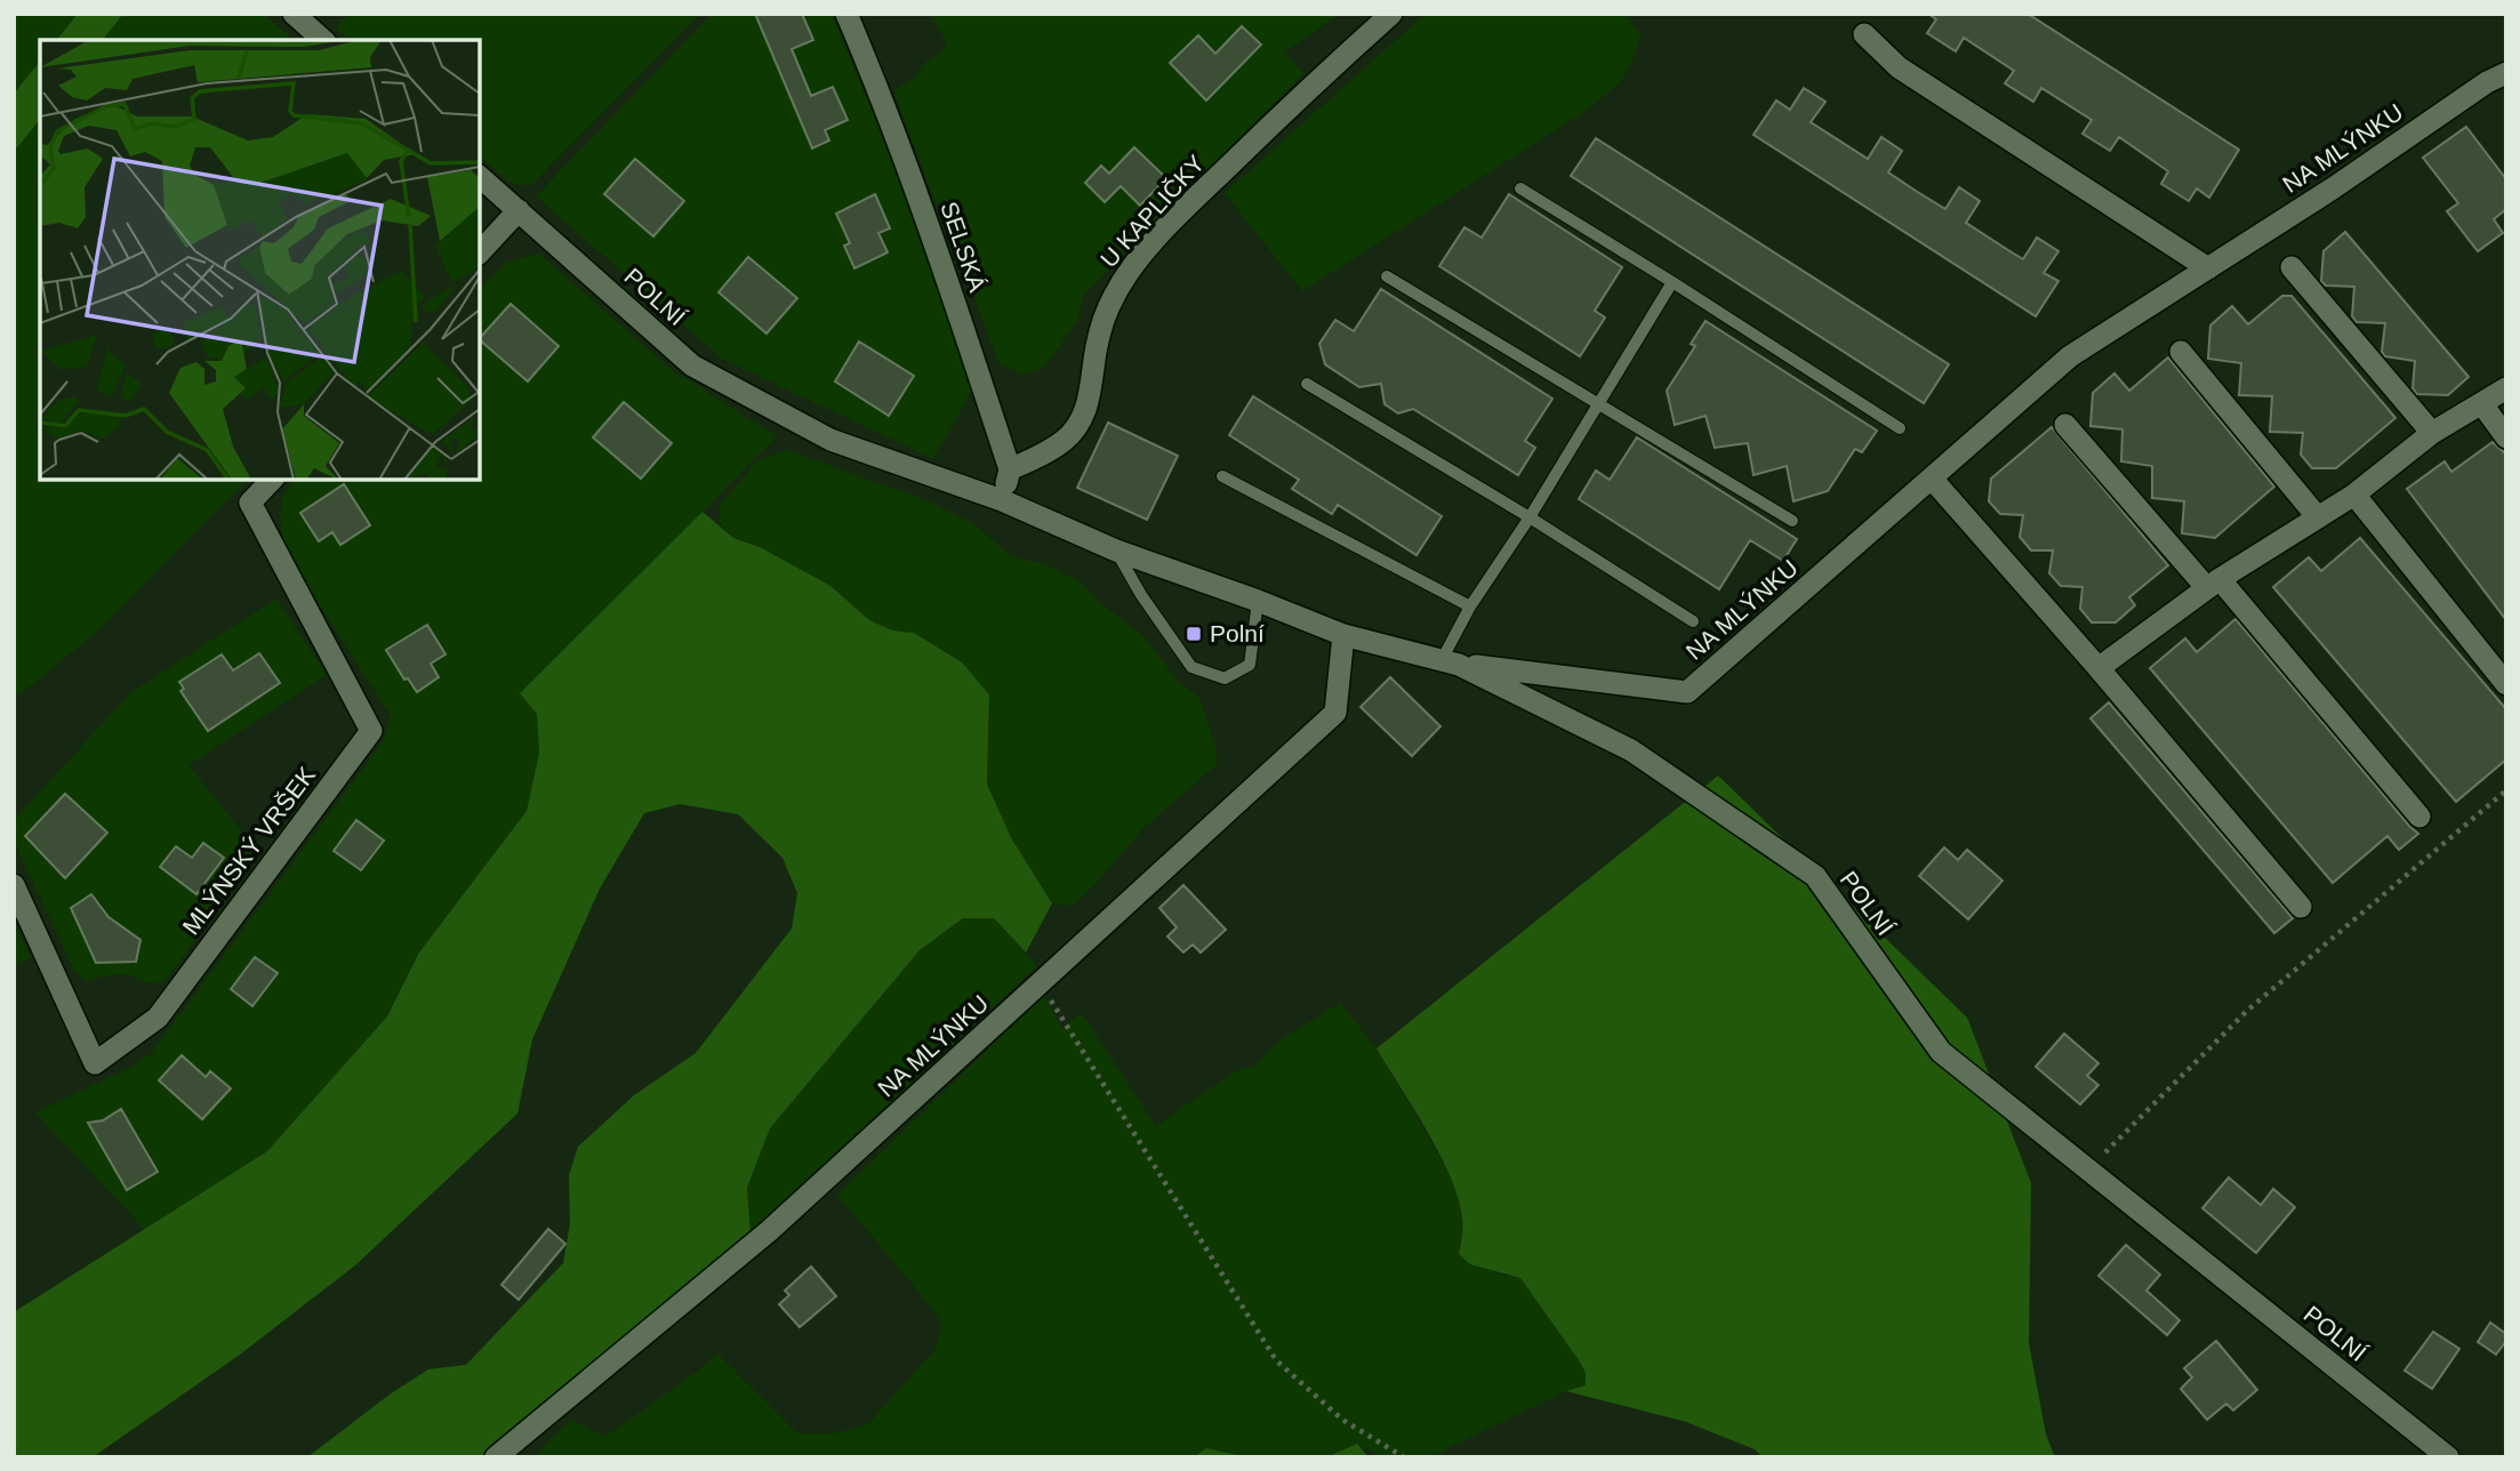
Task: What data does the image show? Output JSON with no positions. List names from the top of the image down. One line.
{"streets":{"street":["NA MLÝNKU","U KAPLIČKY","SELSKÁ","POLNÍ","MLÝNSKÝ VRŠEK"]},"crossings":[["NA MLÝNKU","POLNÍ"],["U KAPLIČKY","SELSKÁ"]],"places":{"transit":["Polní"]}}
